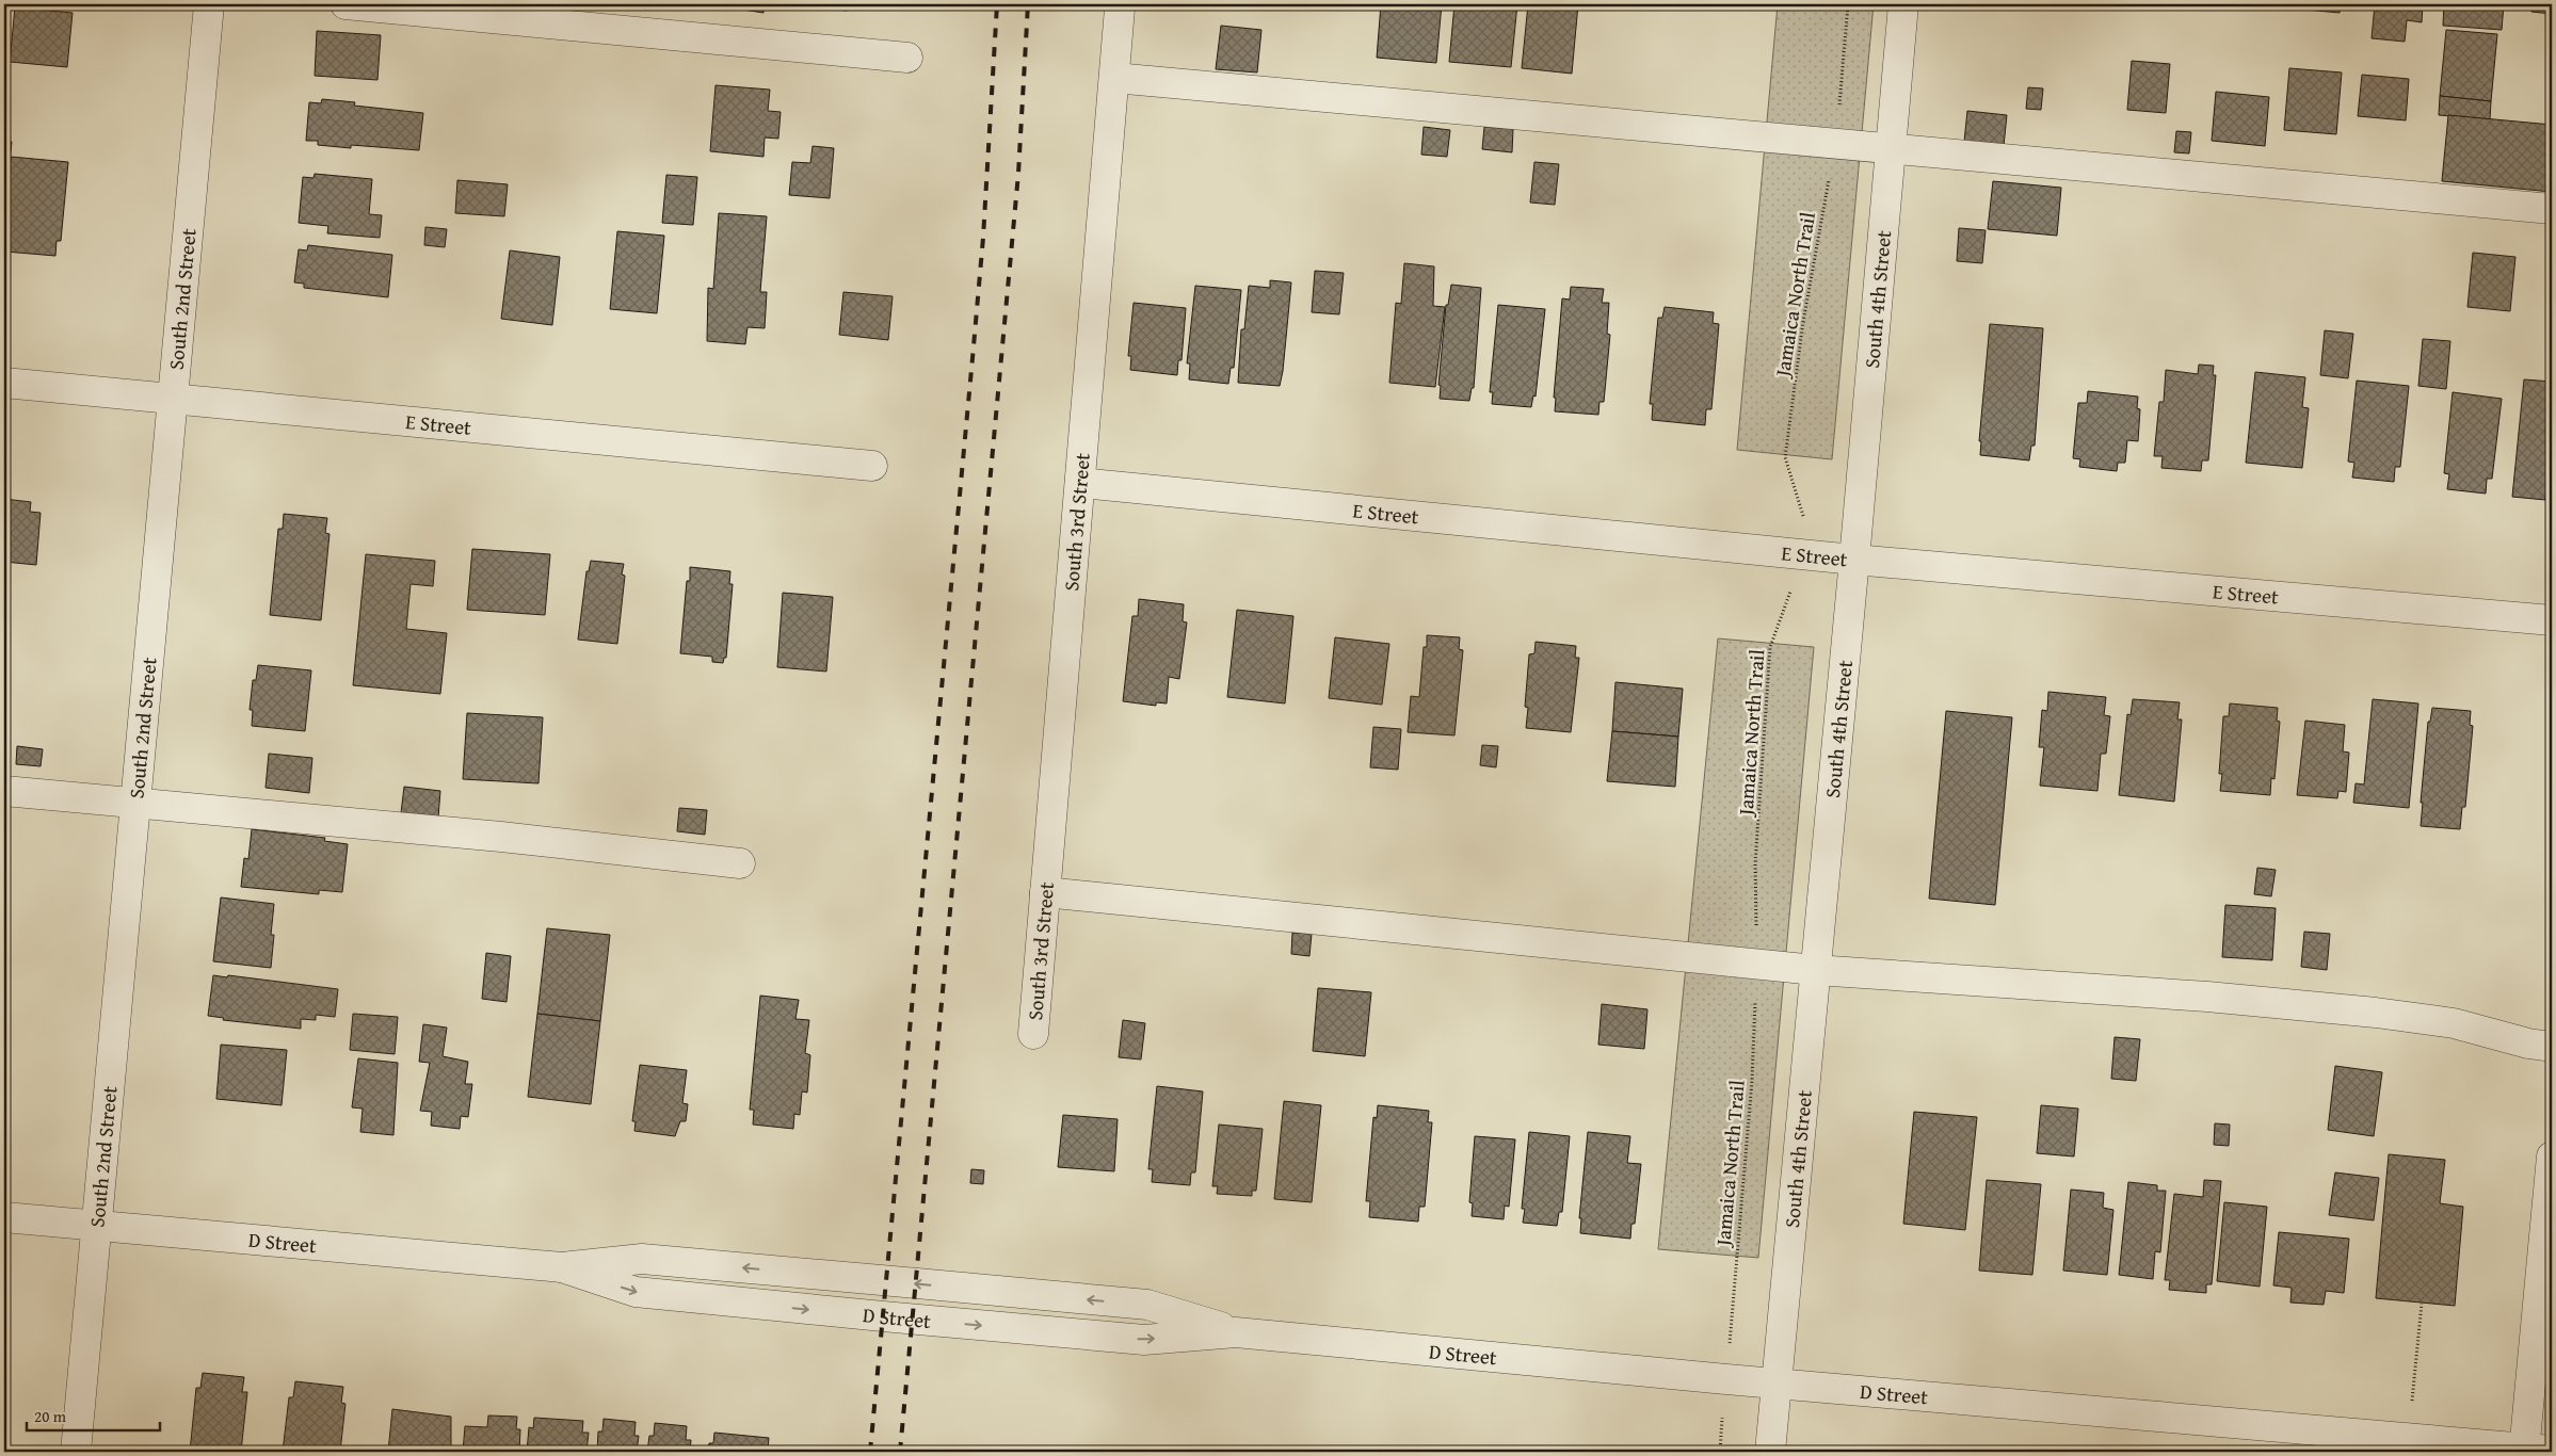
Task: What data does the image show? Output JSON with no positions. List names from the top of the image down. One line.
{"streets":{"street":["South 2nd Street","South 4th Street","E Street","South 3rd Street","D Street"],"path":["Jamaica North Trail"]},"crossings":[["Jamaica North Trail","E Street"],["Jamaica North Trail","D Street"],["South 2nd Street","E Street"],["South 2nd Street","D Street"],["South 4th Street","E Street"],["South 4th Street","D Street"],["E Street","South 3rd Street"]],"scale_bar":"20 m"}
